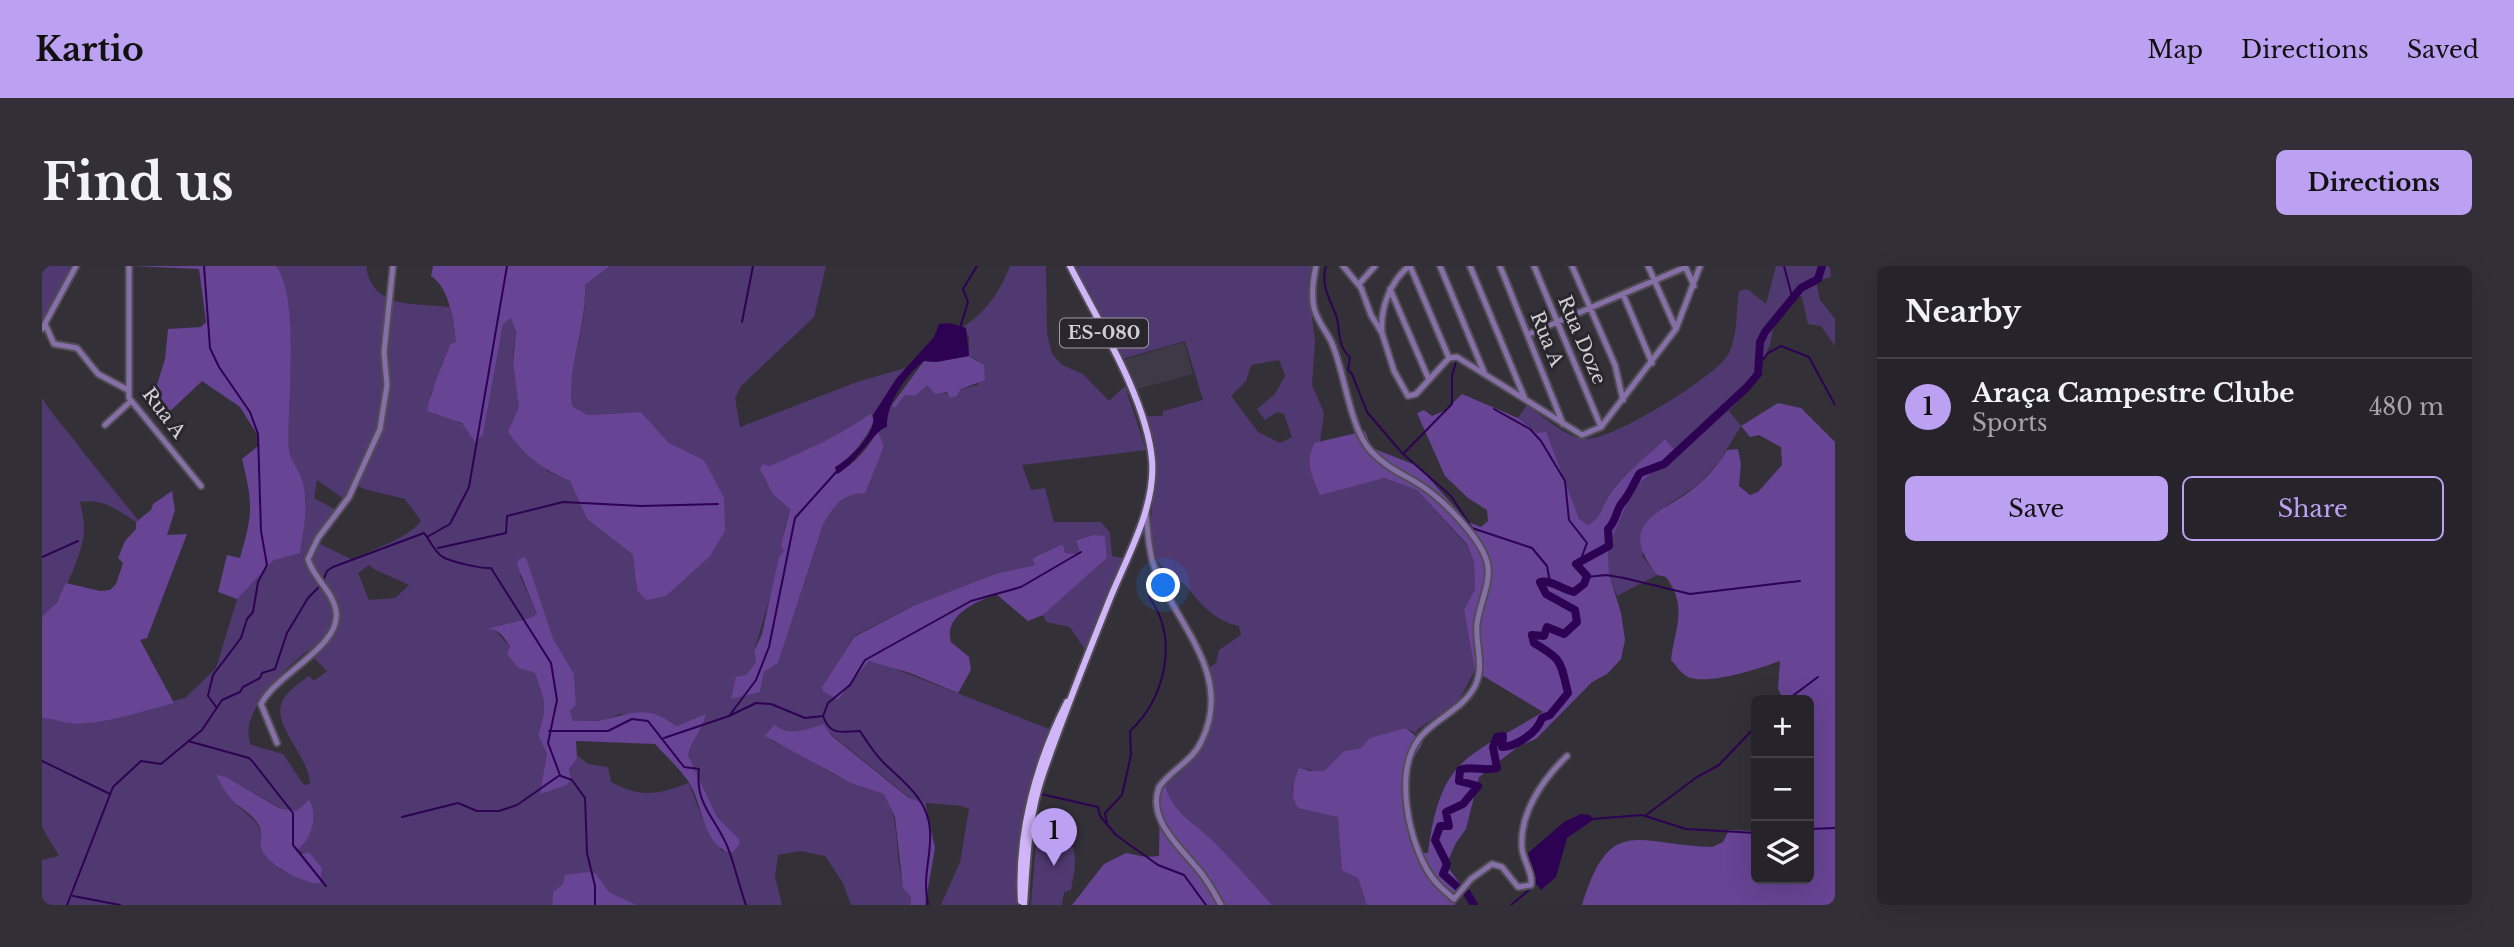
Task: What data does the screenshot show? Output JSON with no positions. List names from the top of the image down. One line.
{"streets":{"main road":["ES-080"],"street":["Rua A","Rua Doze"]},"page":{"header":"Kartio","nav":["Map","Directions","Saved"],"buttons":["Directions",["Save","Share"]],"title":"Find us","heading":"Nearby","list":[{"mark":"1","name":"Araça Campestre Clube","note":"Sports","value":"480 m"}],"map_buttons":["+","−"],"pins":"1"}}
